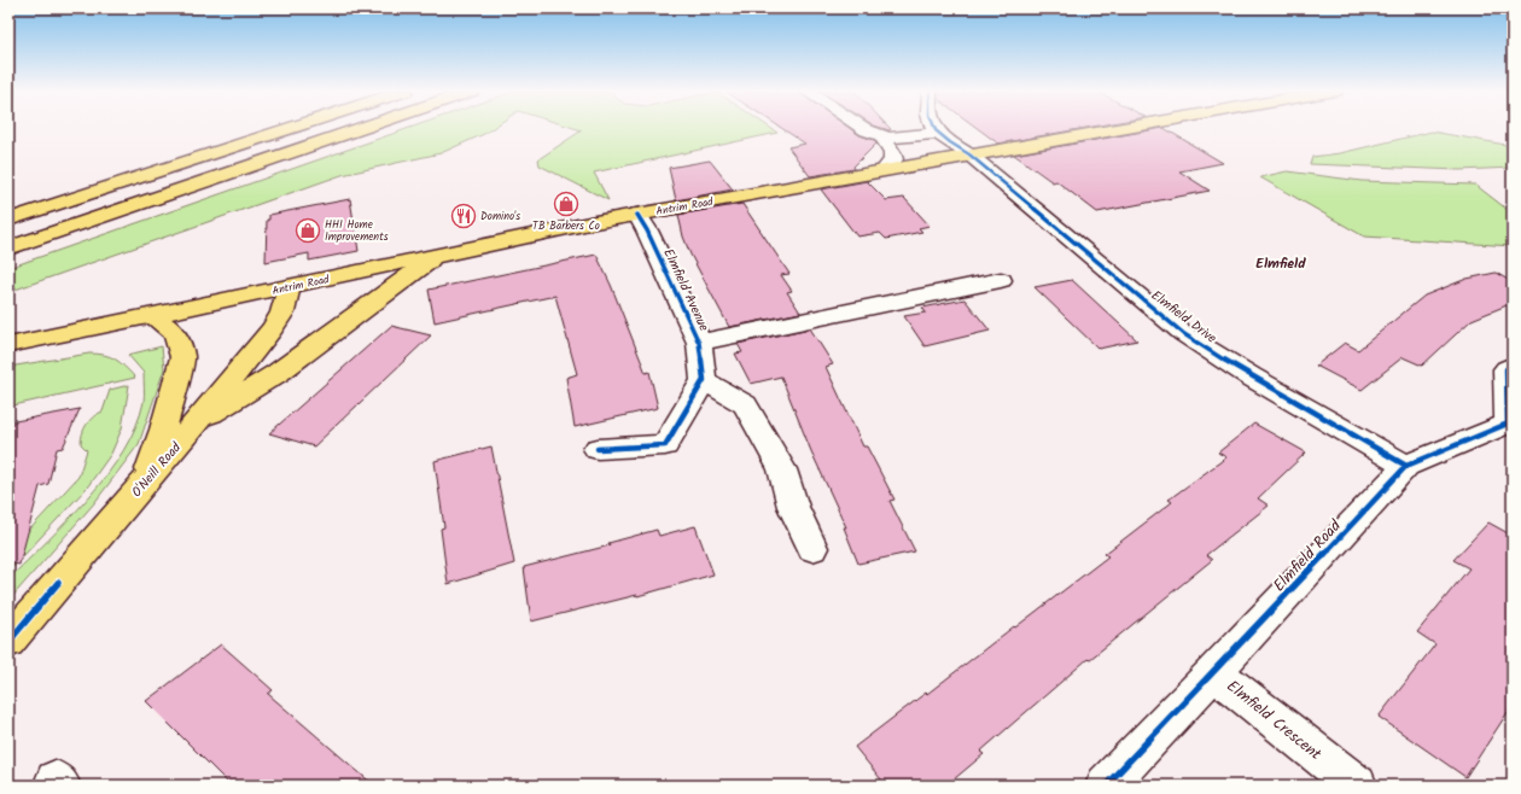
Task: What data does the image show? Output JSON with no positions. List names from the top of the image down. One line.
{"streets":{"main road":["Antrim Road","O'Neill Road"],"street":["Elmfield Avenue","Elmfield Drive","Elmfield Road","Elmfield Crescent"]},"crossings":[["Antrim Road","Elmfield Avenue"],["Antrim Road","Elmfield Drive"],["Antrim Road","O'Neill Road"],["Elmfield Drive","Elmfield Road"],["Elmfield Road","Elmfield Crescent"]],"districts":["Elmfield"],"places":{"shop":["TB Barbers Co","HHI Home Improvements"],"restaurant":["Domino's"]}}
